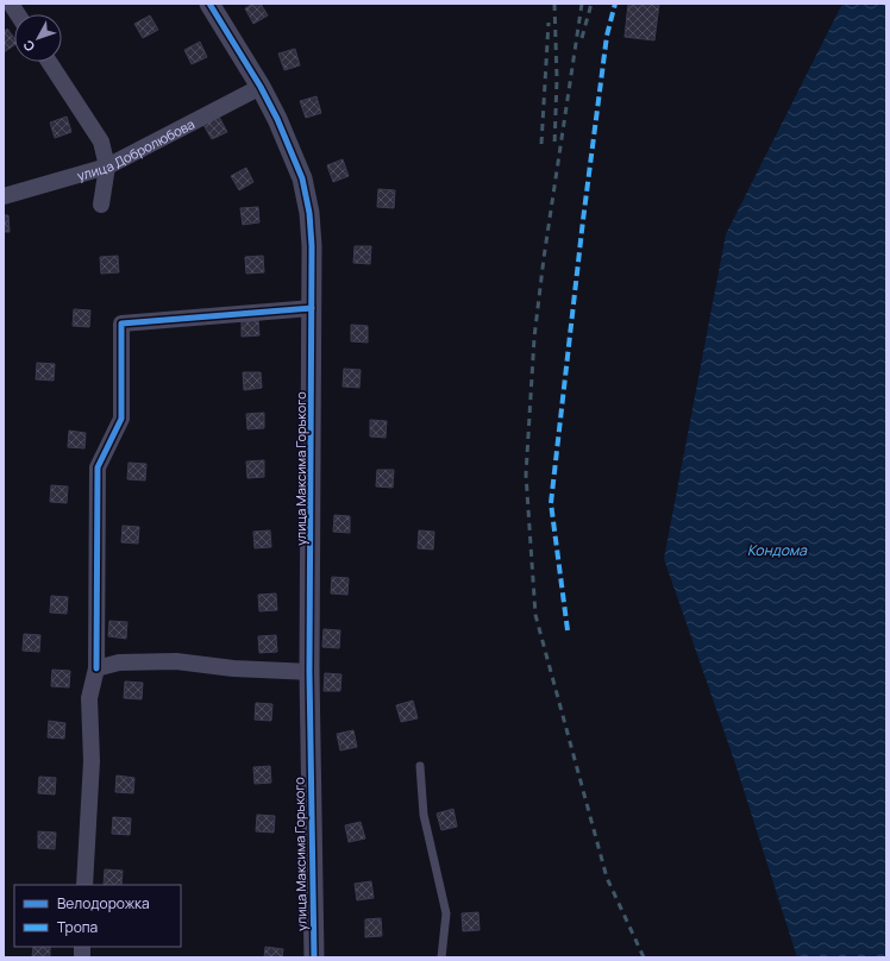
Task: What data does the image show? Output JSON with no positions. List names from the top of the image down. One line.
{"streets":{"street":["улица Добролюбова","улица Максима Горького"]},"crossings":[["улица Добролюбова","улица Максима Горького"]],"water":["Кондома"],"legend":["Велодорожка","Тропа"],"north":"bottom left"}
